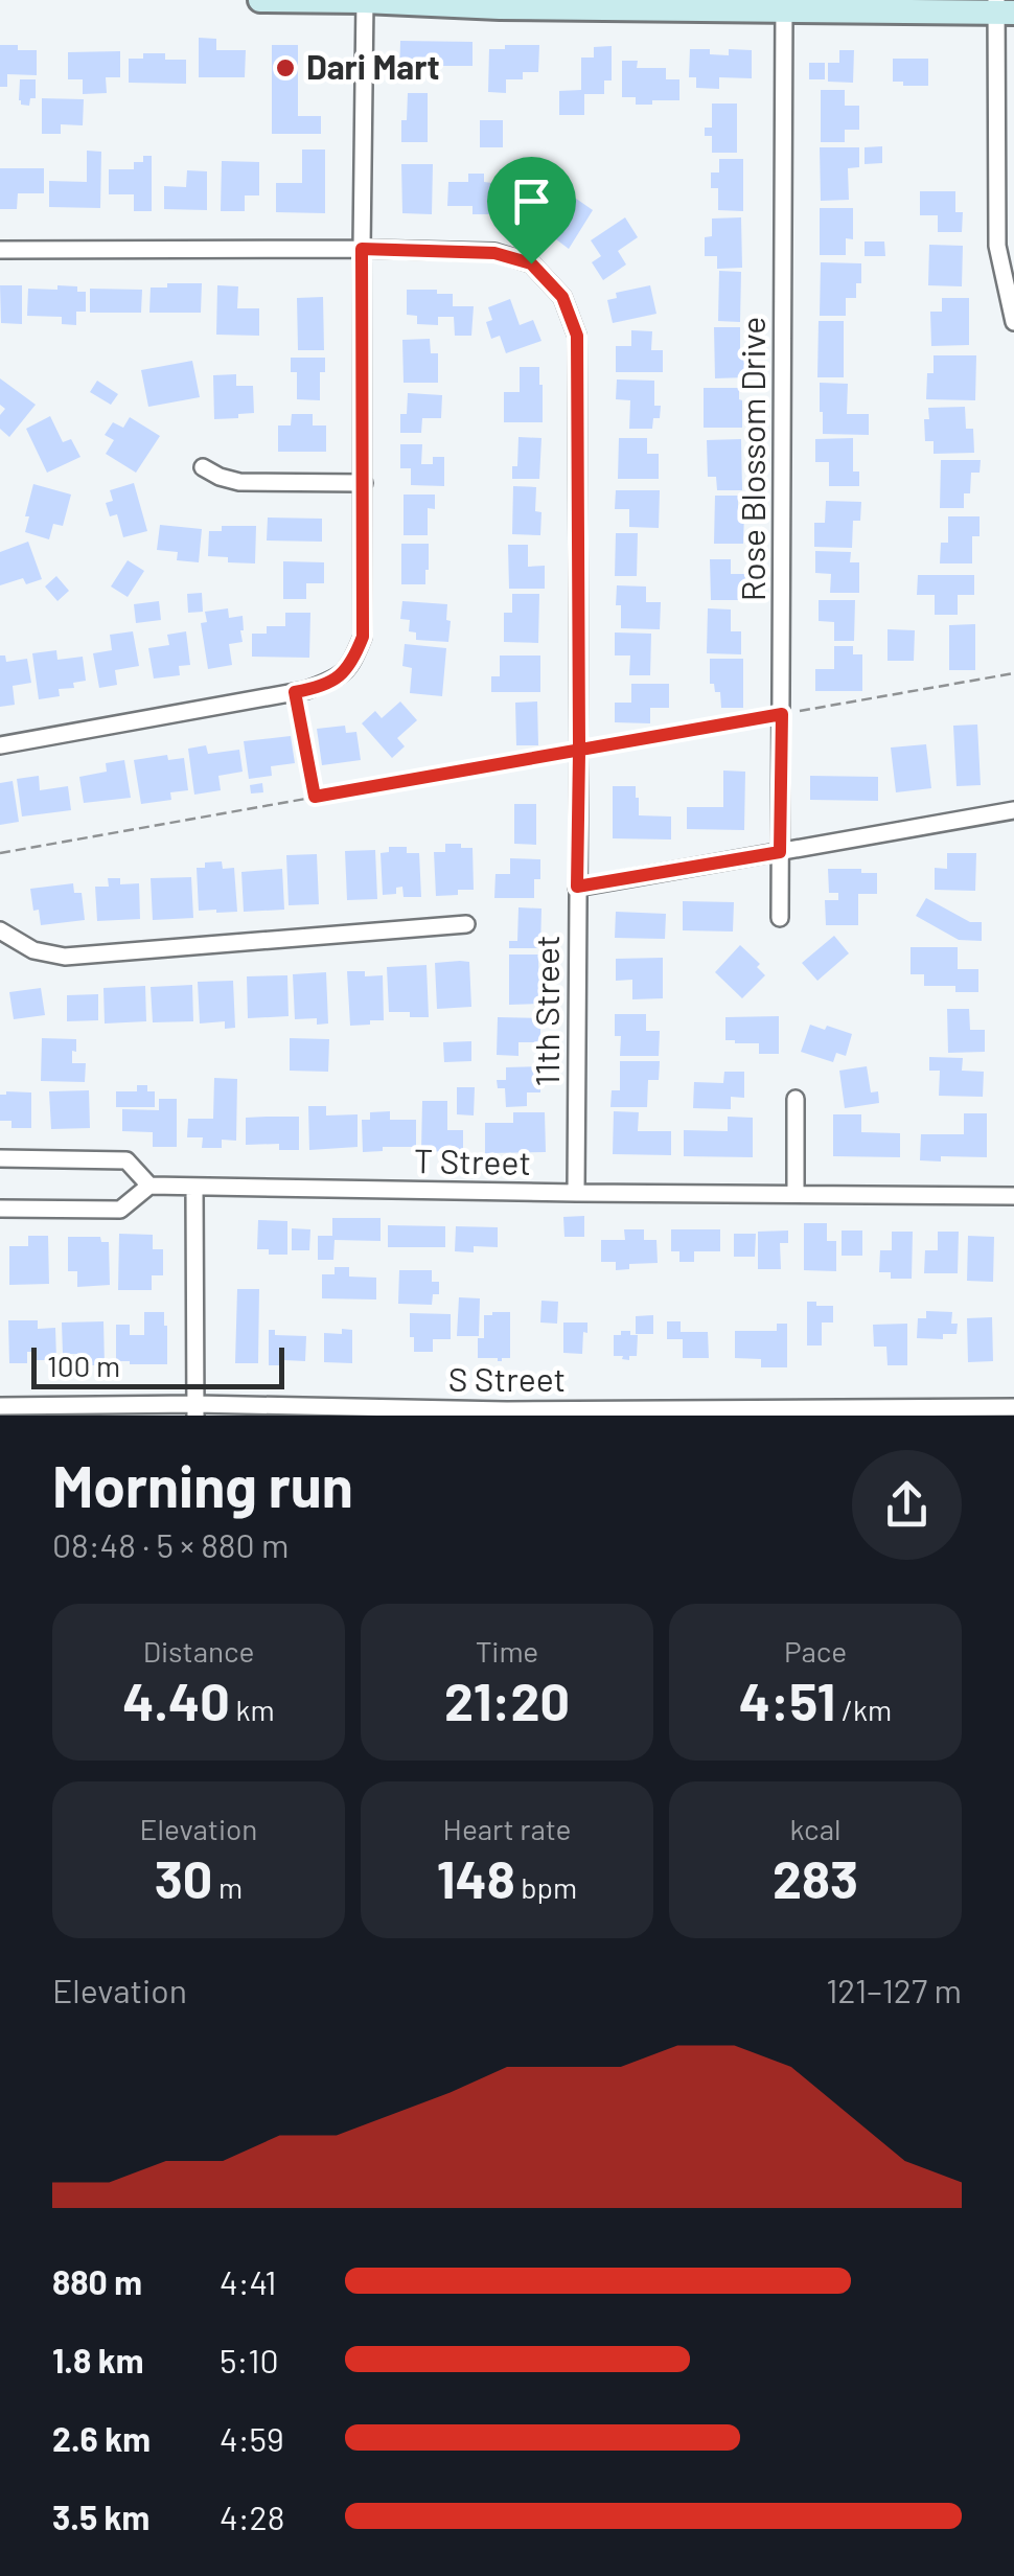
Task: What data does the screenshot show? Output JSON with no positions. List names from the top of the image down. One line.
{"streets":{"street":["Rose Blossom Drive","11th Street","T Street","S Street"]},"crossings":[["11th Street","T Street"]],"places":["Dari Mart"],"scale_bar":"100 m","page":{"scale":"100 m","heading":["Morning run","08:48 · 5 × 880 m"],"stats":[["Distance","4.40 km"],["Time","21:20"],["Pace","4:51 /km"],["Elevation","30 m"],["Heart rate","148 bpm"],["kcal","283"]],"chart":["Elevation","121–127 m"],"list":[{"name":"880 m","note":"4:41"},{"name":"1.8 km","note":"5:10"},{"name":"2.6 km","note":"4:59"},{"name":"3.5 km","note":"4:28"}]}}
